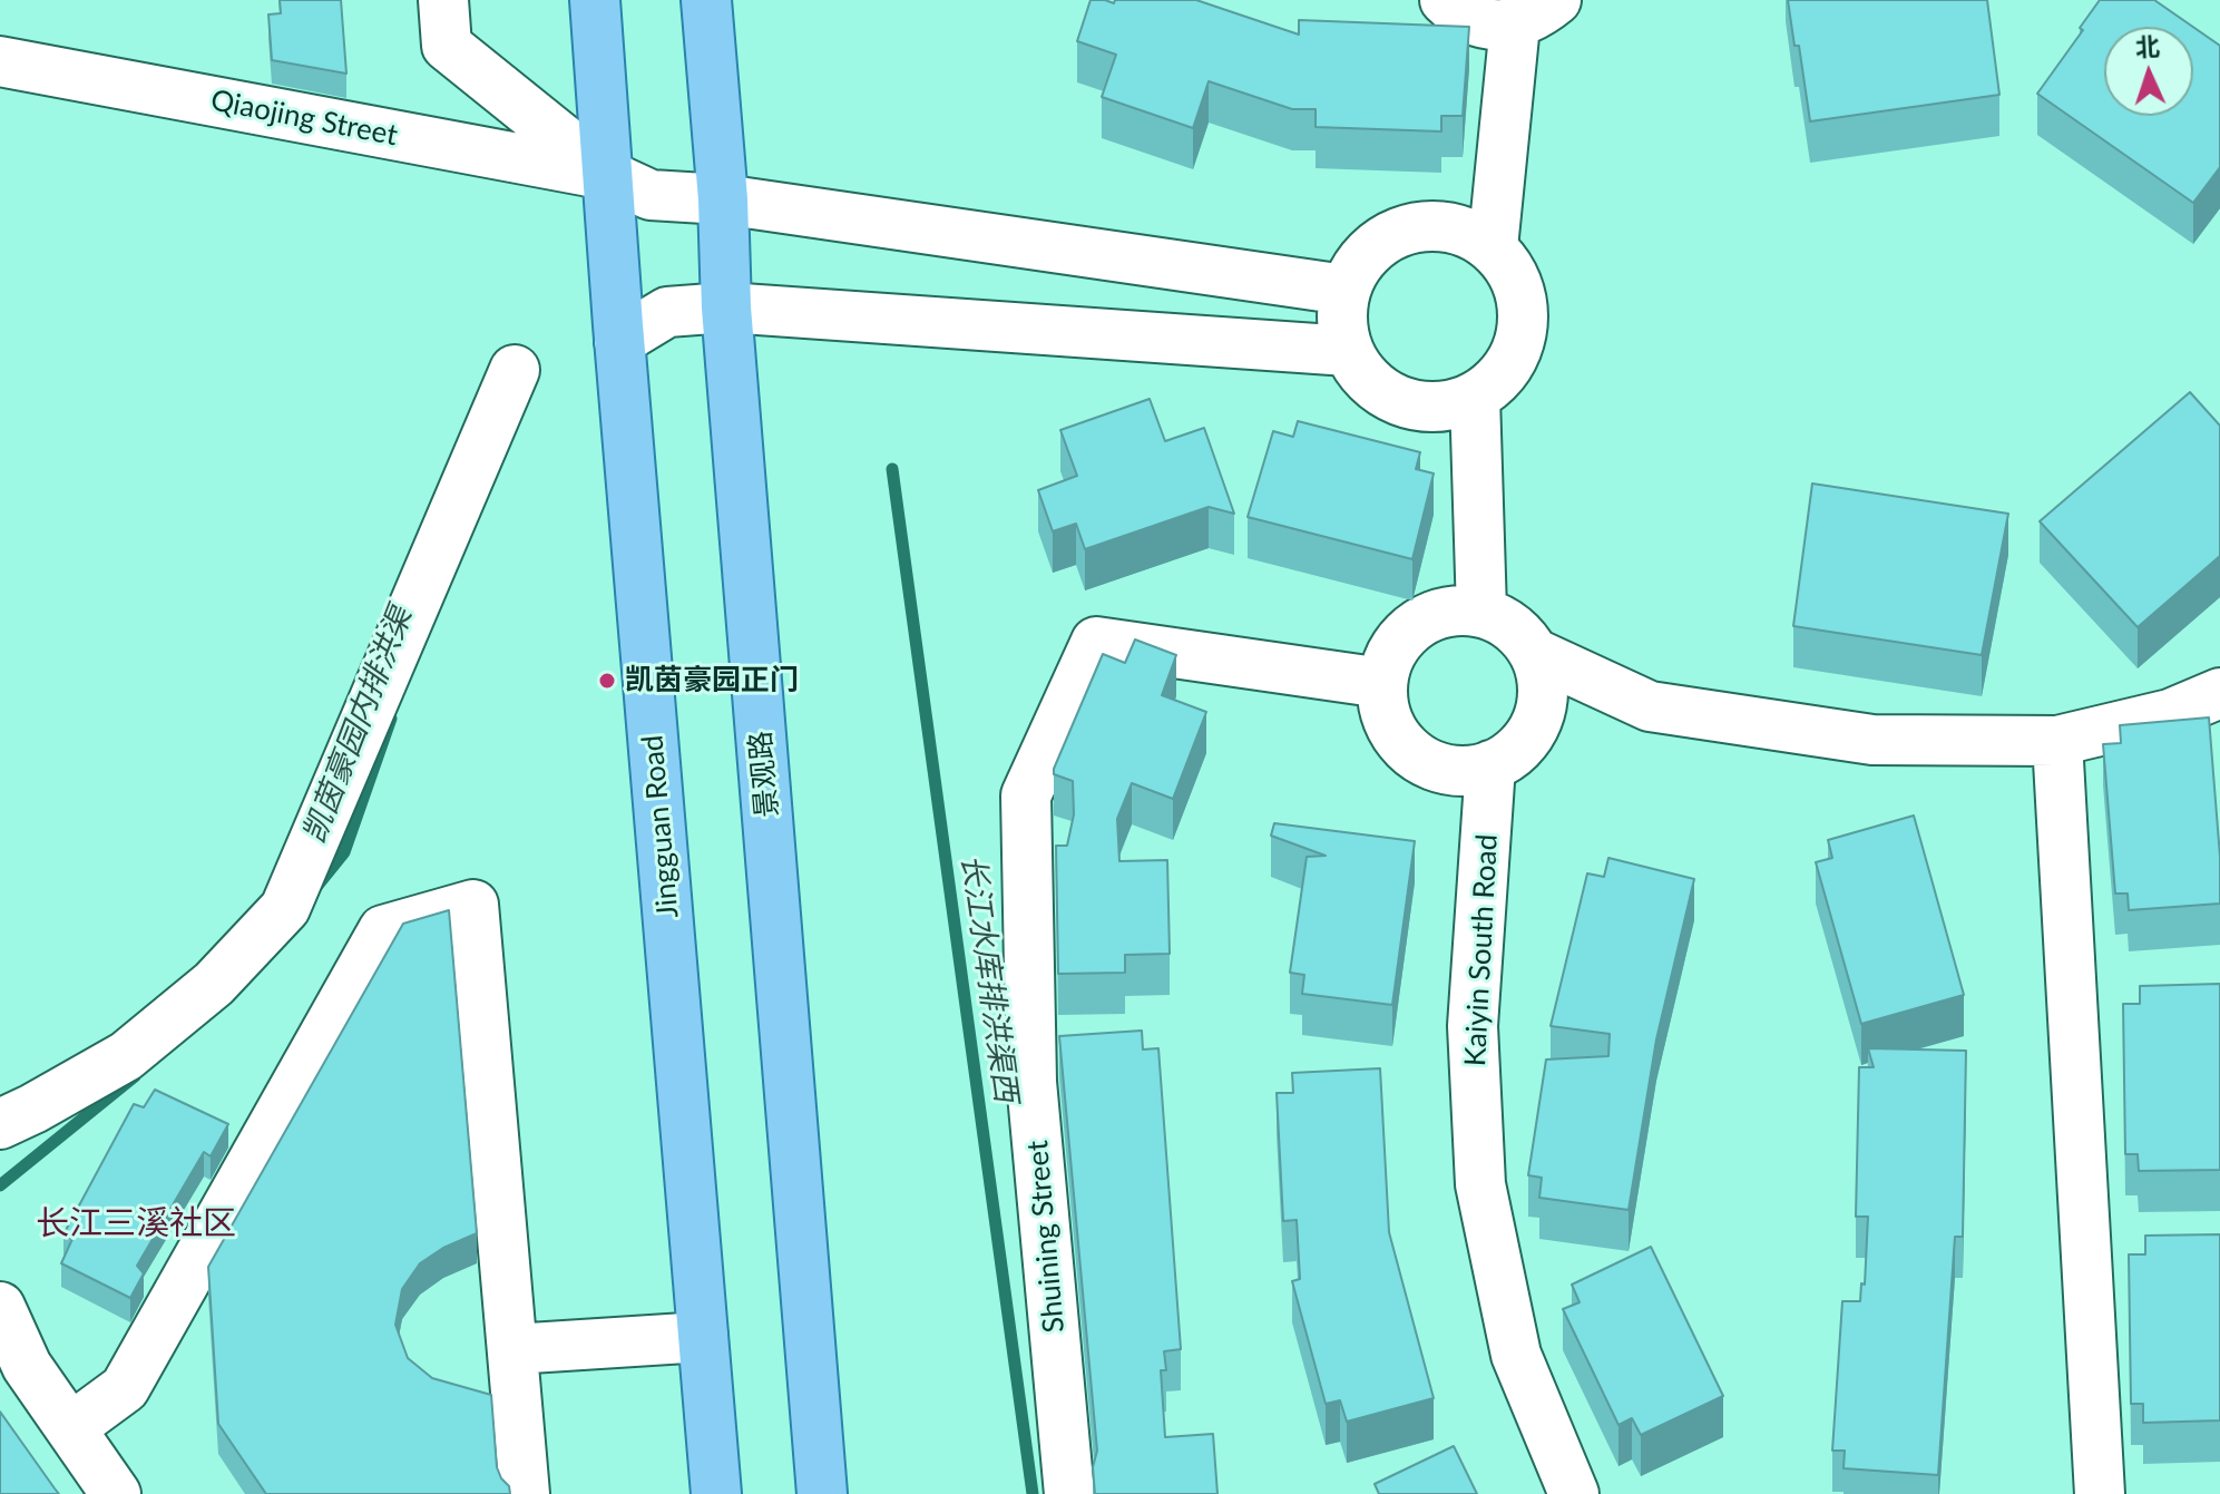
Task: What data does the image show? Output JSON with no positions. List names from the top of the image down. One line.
{"streets":{"main road":["景观路","Jingguan Road"],"street":["Qiaojing Street","Kaiyin South Road","Shuining Street"]},"crossings":[["Qiaojing Street","Jingguan Road"],["Kaiyin South Road","Shuining Street"]],"districts":["长江三溪社区"],"water":["凯茵豪园内排洪渠","长江水库排洪渠西"],"places":["凯茵豪园正门"],"north":"top"}
